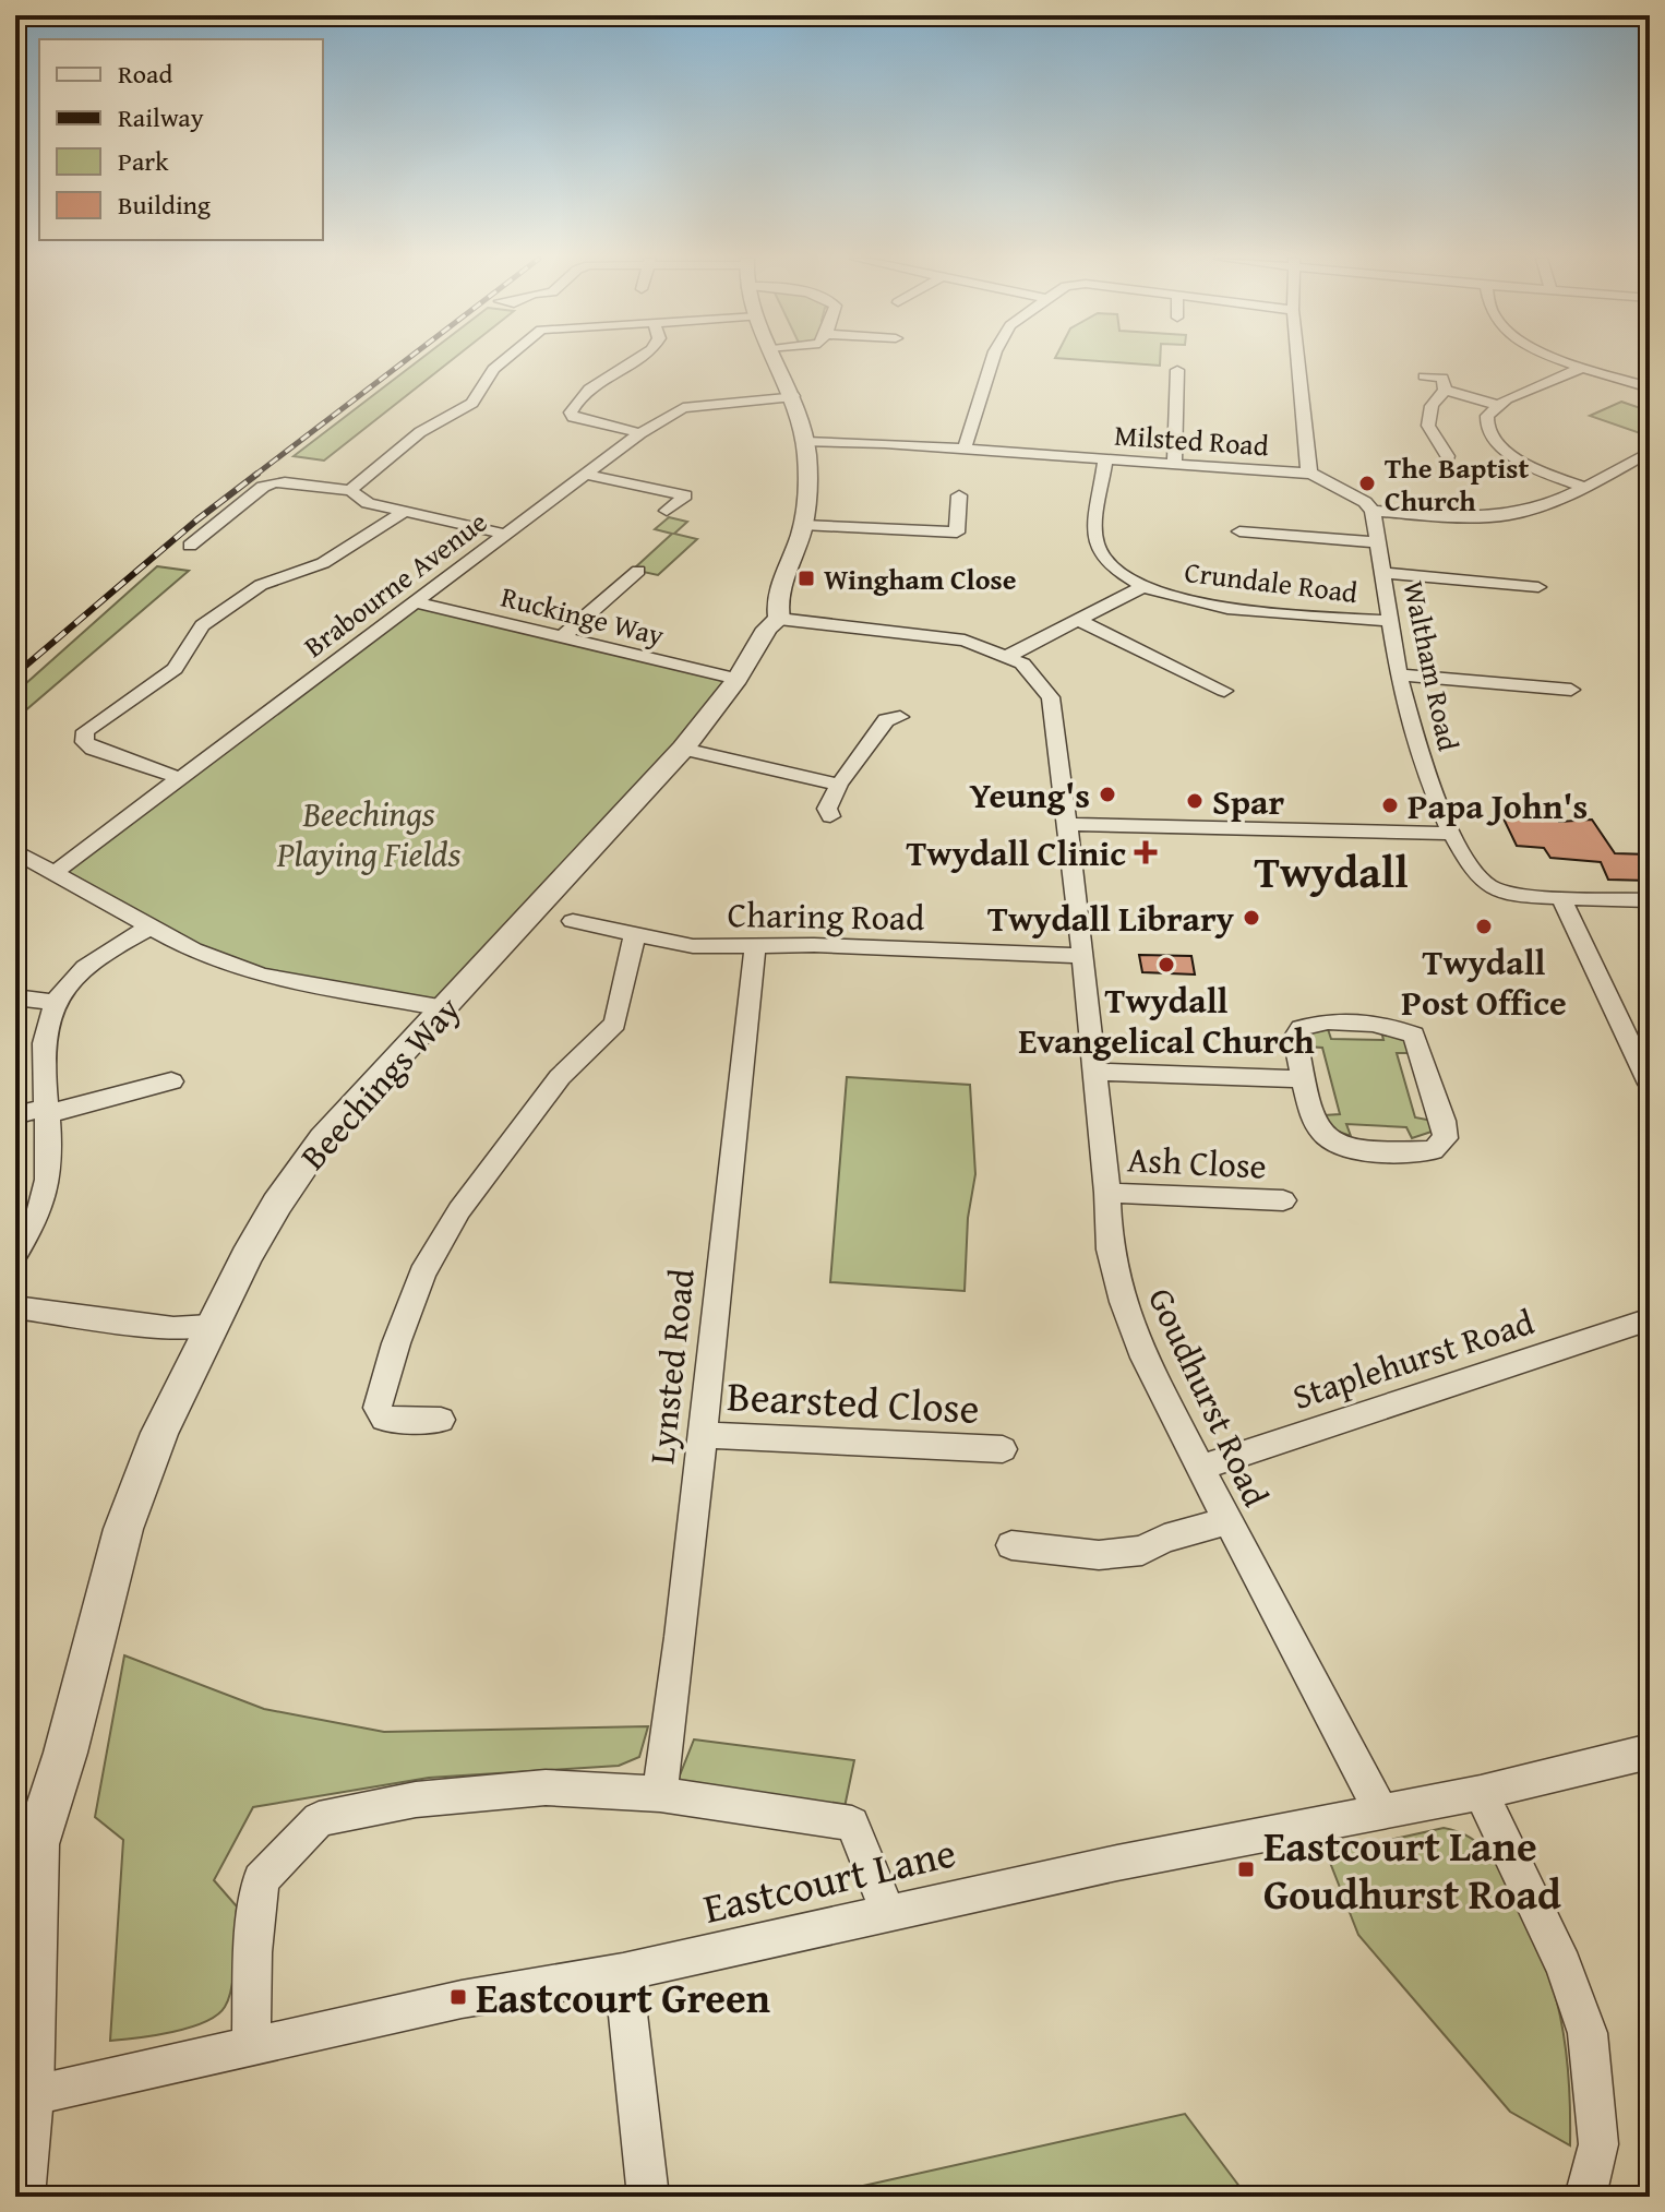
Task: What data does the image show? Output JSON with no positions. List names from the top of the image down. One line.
{"streets":{"street":["Milsted Road","Crundale Road","Brabourne Avenue","Ruckinge Way","Waltham Road","Charing Road","Beechings Way","Ash Close","Staplehurst Road","Lynsted Road","Goudhurst Road","Bearsted Close","Eastcourt Lane"]},"crossings":[["Milsted Road","Crundale Road"],["Milsted Road","Beechings Way"],["Crundale Road","Waltham Road"],["Brabourne Avenue","Ruckinge Way"],["Brabourne Avenue","Beechings Way"],["Ruckinge Way","Beechings Way"],["Charing Road","Lynsted Road"],["Charing Road","Goudhurst Road"],["Beechings Way","Goudhurst Road"],["Beechings Way","Eastcourt Lane"],["Ash Close","Goudhurst Road"],["Staplehurst Road","Goudhurst Road"],["Lynsted Road","Bearsted Close"],["Goudhurst Road","Eastcourt Lane"]],"districts":["Twydall"],"parks":["Beechings Playing Fields"],"places":{"other":["The Baptist Church","Yeung's","Spar","Papa John's","Twydall Library","Twydall Post Office","Twydall Evangelical Church"],"transit":["Wingham Close","Eastcourt Lane Goudhurst Road","Eastcourt Green"],"health":["Twydall Clinic"]},"legend":["Road","Railway","Park","Building"]}
